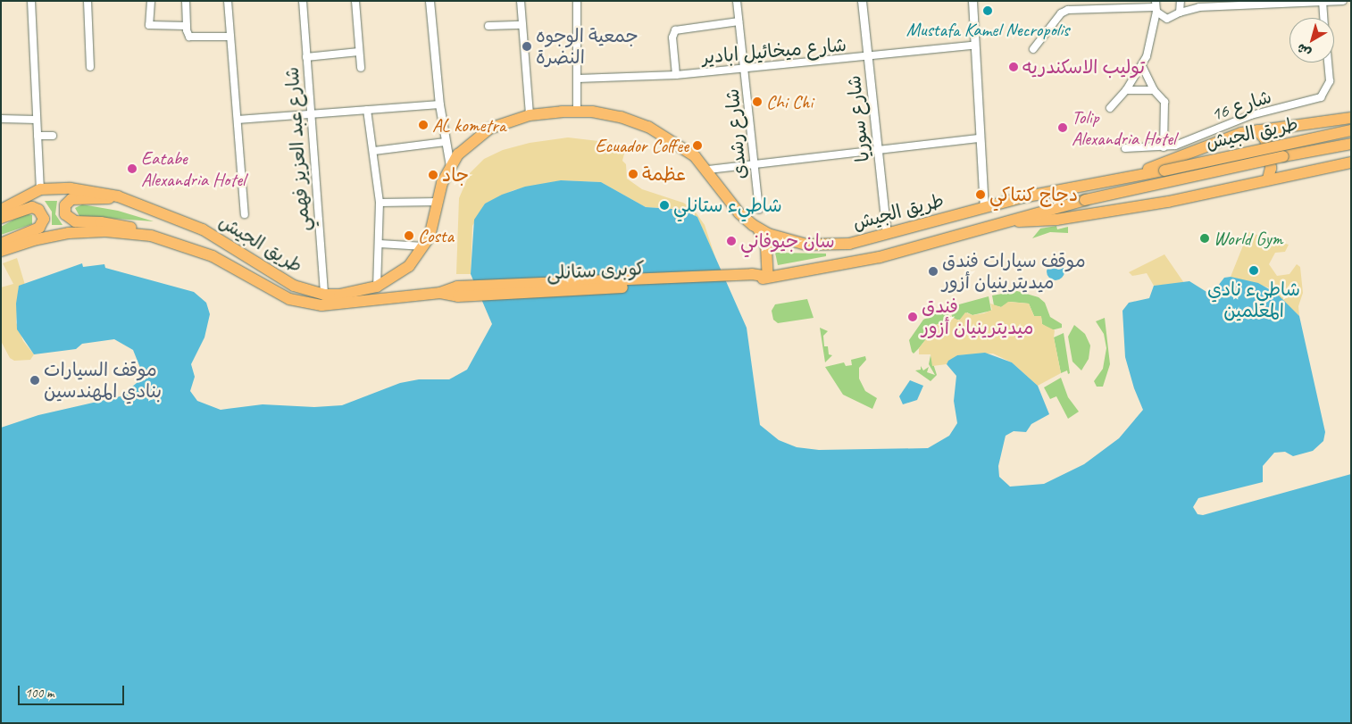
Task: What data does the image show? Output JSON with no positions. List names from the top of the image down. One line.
{"streets":{"highway":["طريق الجيش","كوبرى ستانلى"],"street":["شارع ميخائيل ابادير","شارع 16","شارع سوريا","شارع رشدى","شارع عبد العزيز فهمي"]},"crossings":[["شارع ميخائيل ابادير","شارع سوريا"],["شارع ميخائيل ابادير","شارع رشدى"],["شارع سوريا","طريق الجيش"],["طريق الجيش","شارع عبد العزيز فهمي"],["طريق الجيش","كوبرى ستانلى"]],"places":["Mustafa Kamel Necropolis","جمعية الوجوه النضرة","توليب الاسكندريه","Chi Chi","AL kometra","Tolip Alexandria Hotel","Ecuador Coffee","Eatabe Alexandria Hotel","عظمة","جاد","دجاج كنتاكي","شاطيء ستانلي","Costa","World Gym","سان جيوفاني","شاطيء نادي المعلمين","موقف سيارات فندق ميديترينيان أزور","فندق ميديترينيان أزور","موقف السيارات بنادي المهندسين"],"scale_bar":"100 m","north":"bottom left"}
